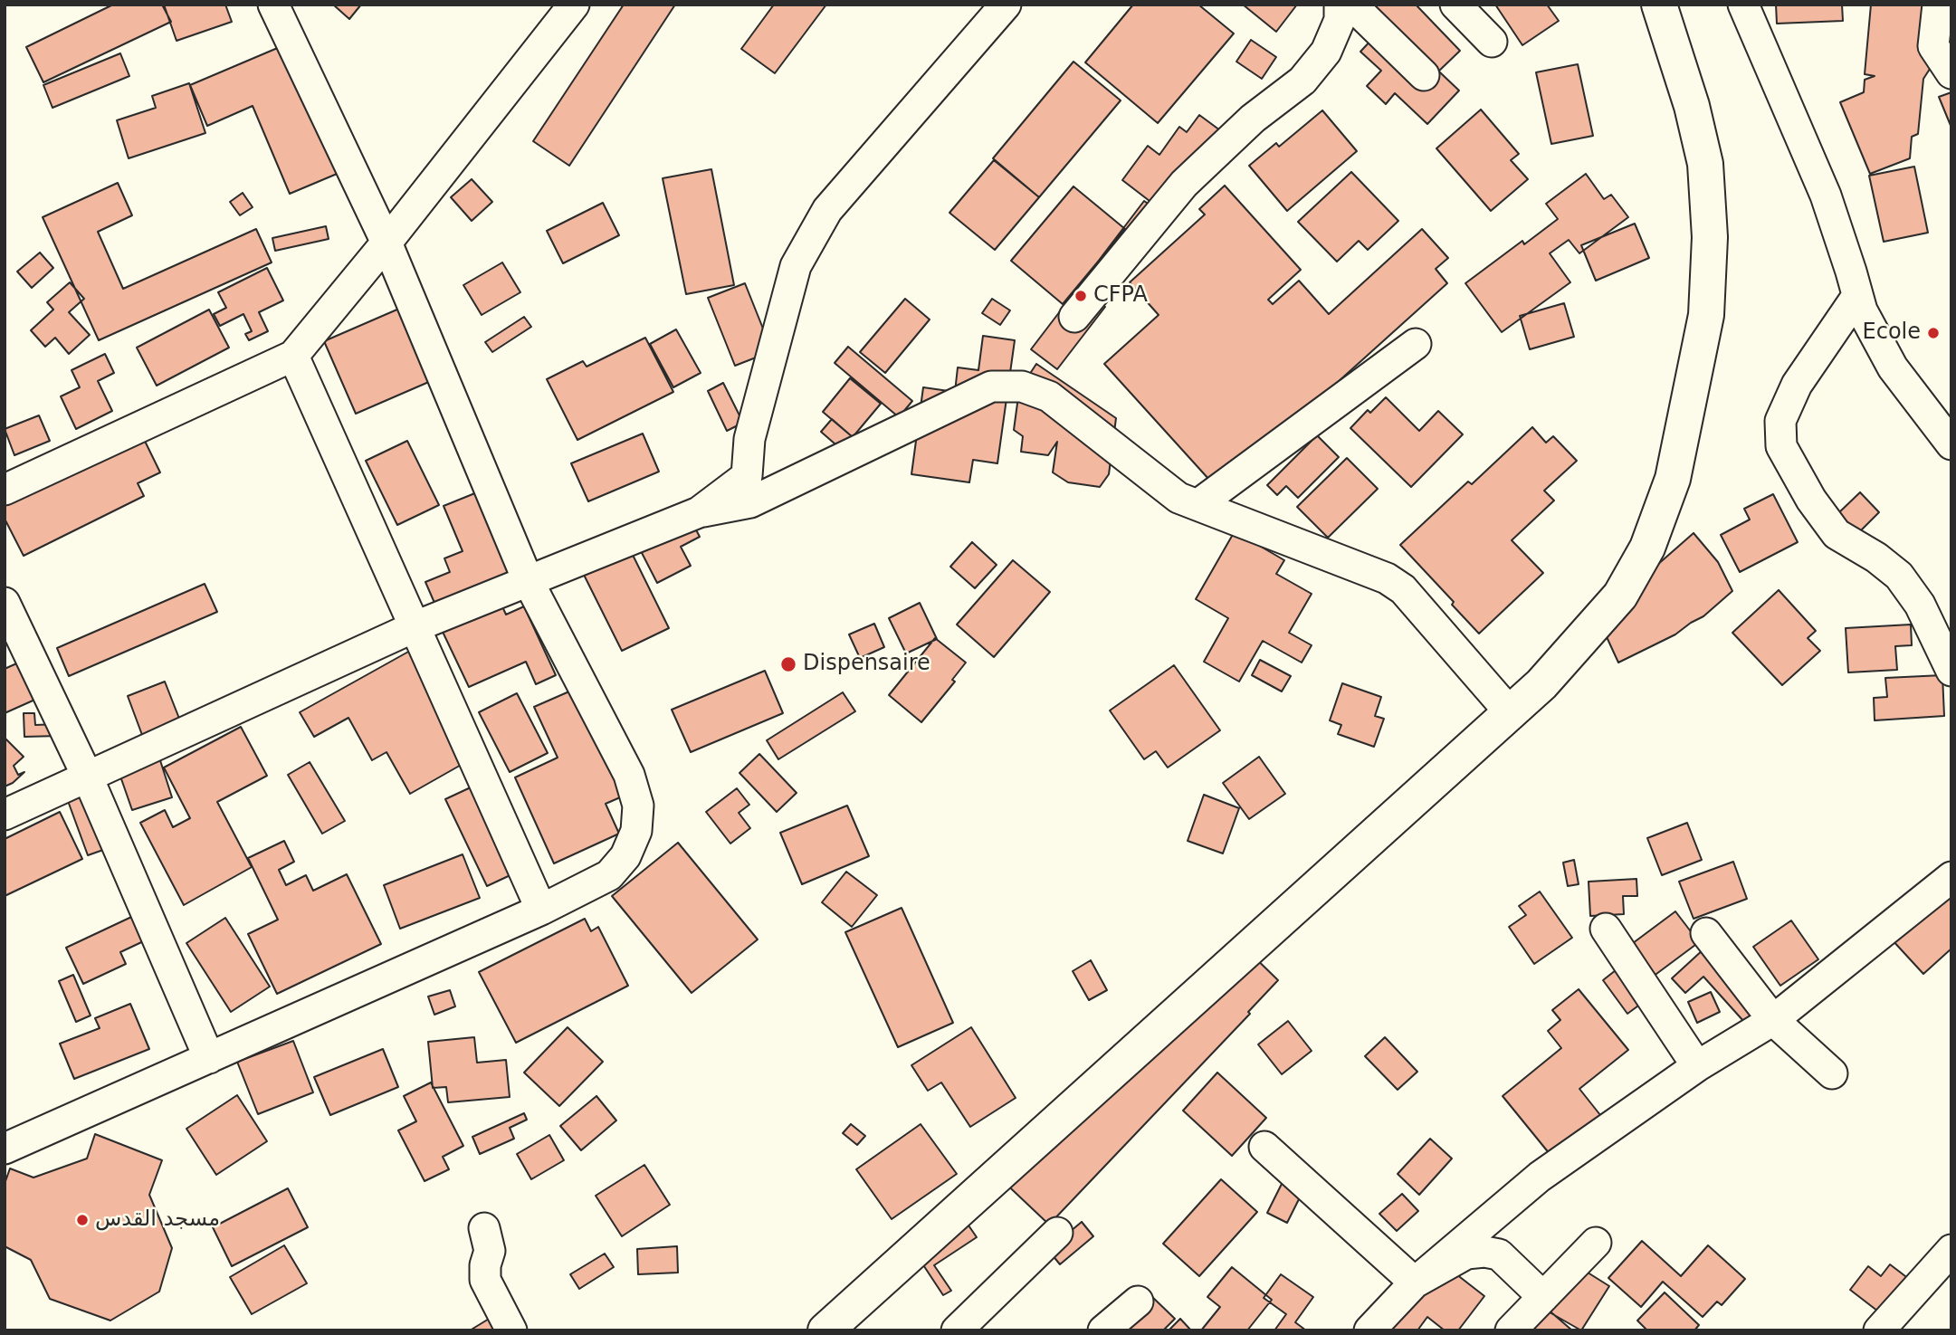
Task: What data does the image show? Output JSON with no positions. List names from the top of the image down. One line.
{"places":["CFPA","Ecole","Dispensaire","مسجد القدس"]}
